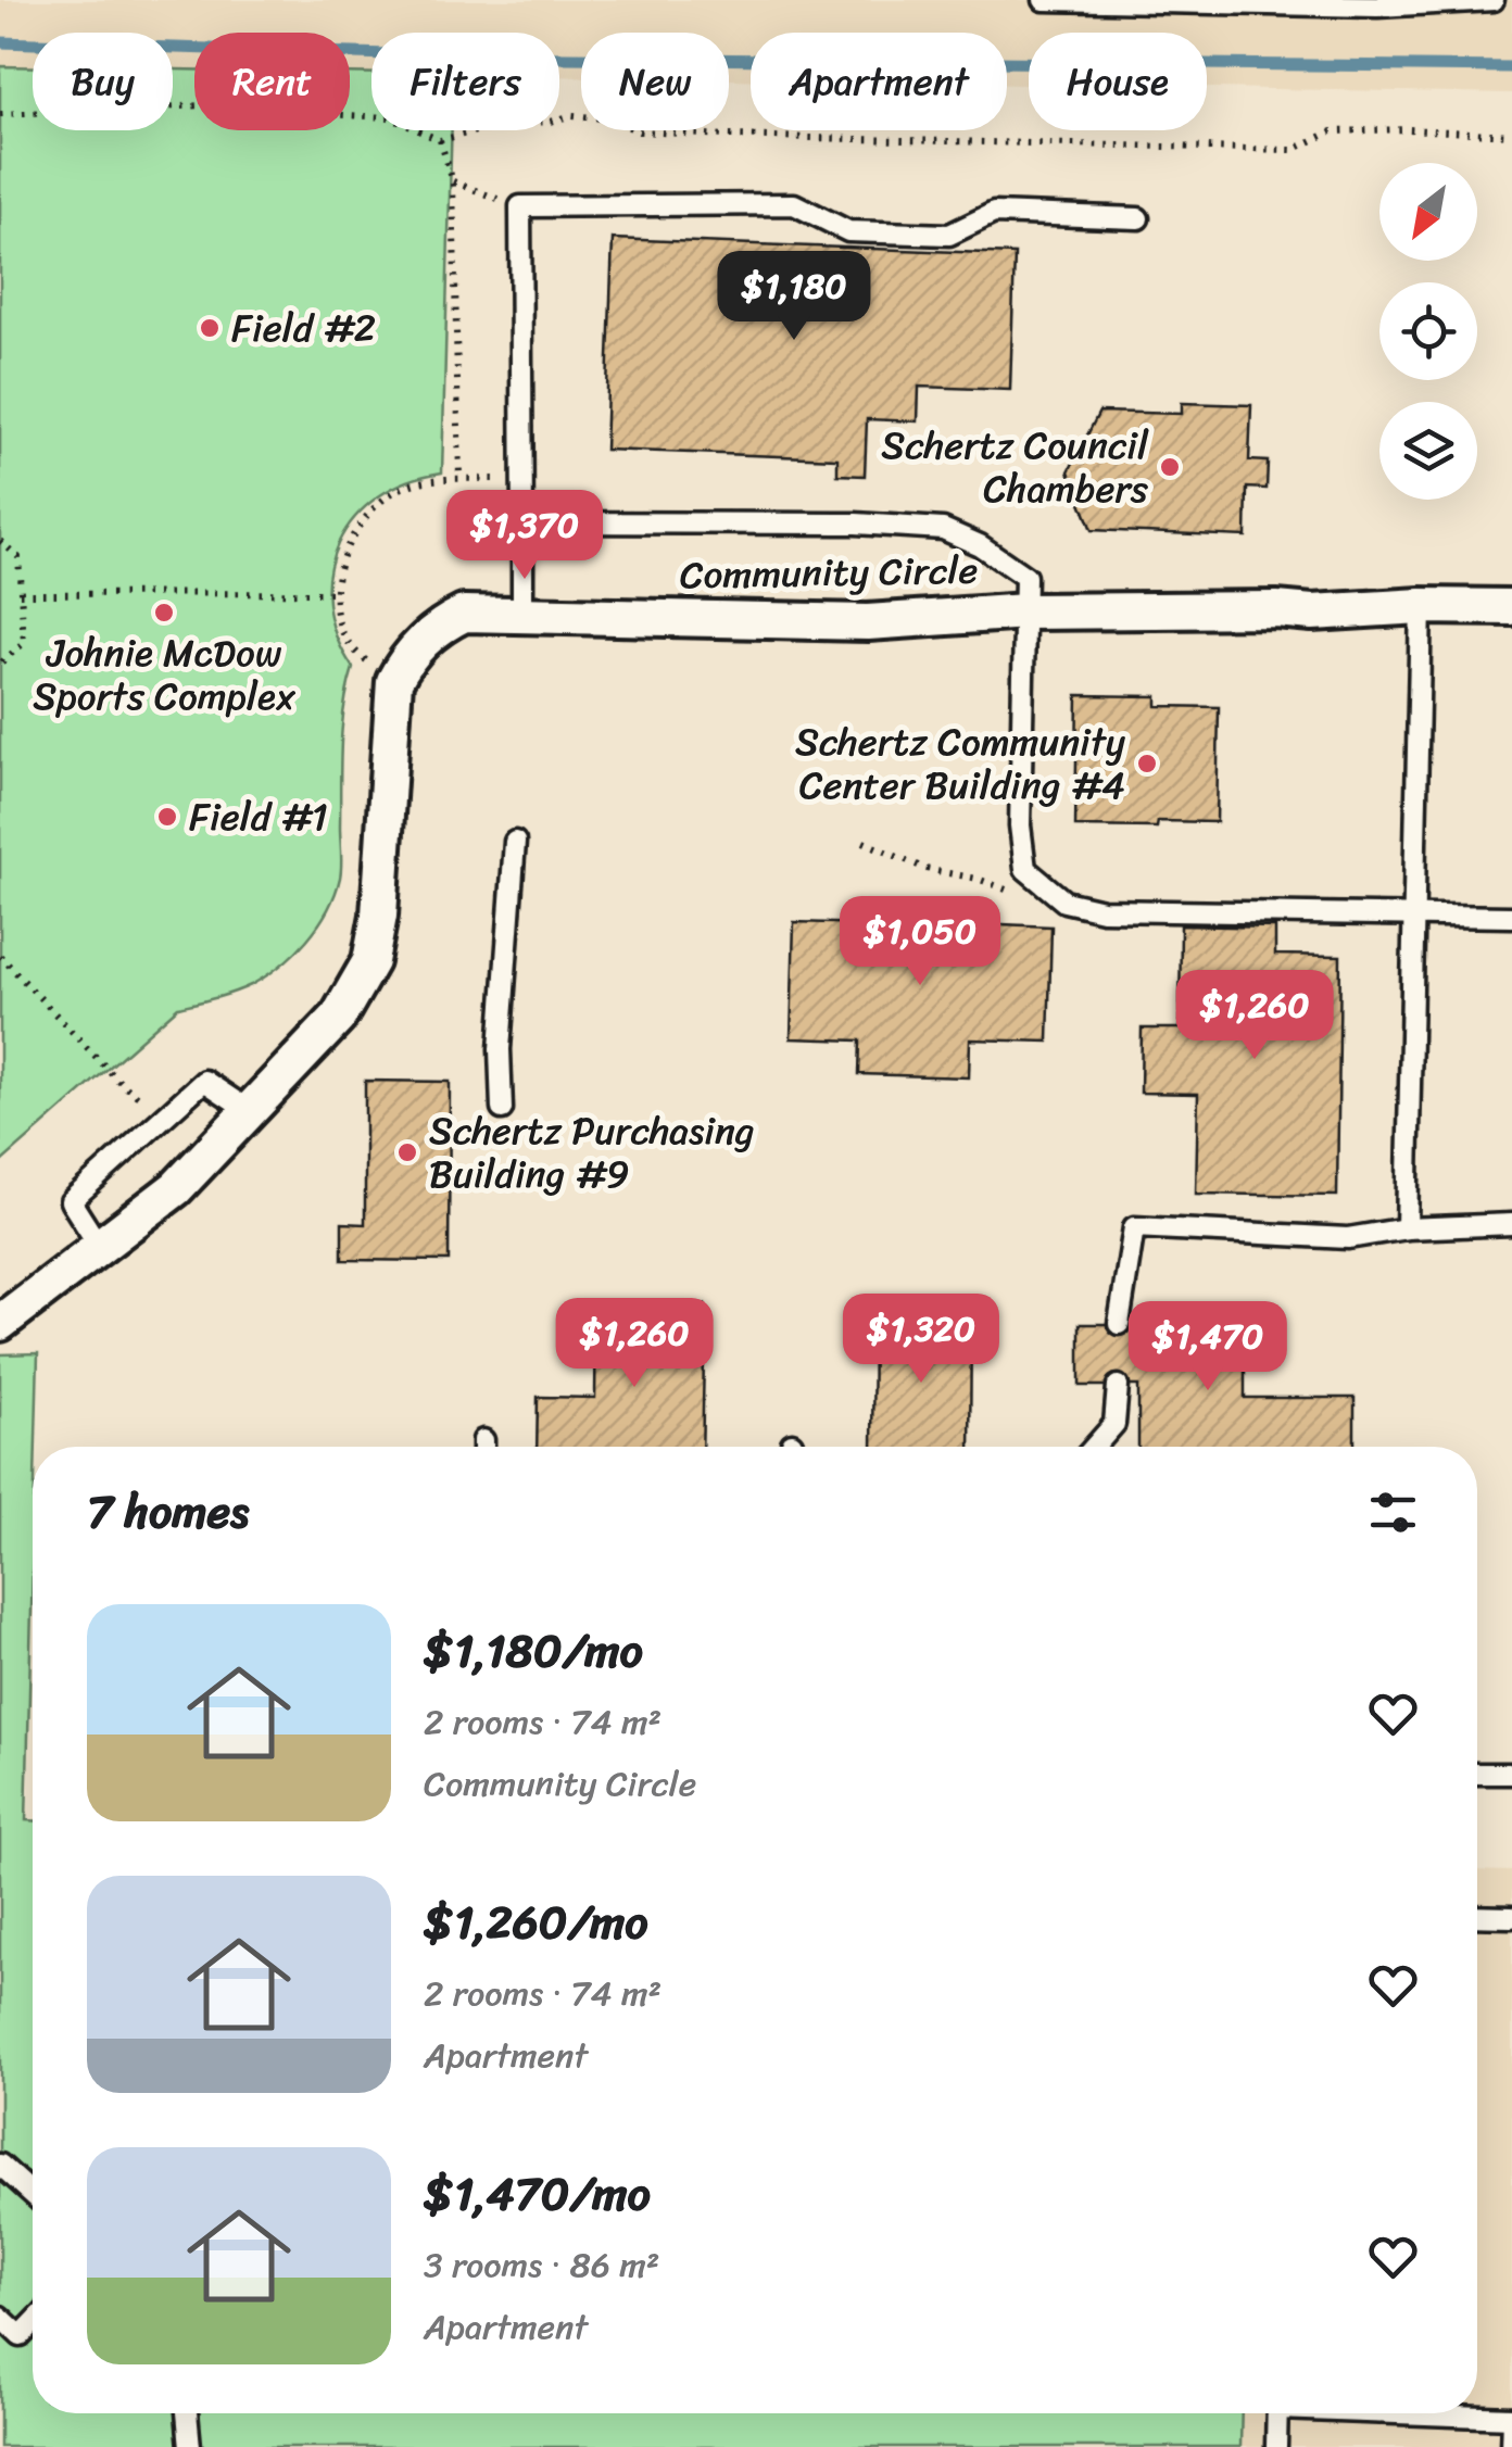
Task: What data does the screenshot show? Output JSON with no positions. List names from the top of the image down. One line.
{"streets":{"street":["Community Circle"]},"places":["Field #2","Schertz Council Chambers","Johnie McDow Sports Complex","Schertz Community Center Building #4","Field #1","Schertz Purchasing Building #9"],"north":"bottom left","page":{"chip":["Buy","Rent","Filters","New","Apartment","House"],"price":["$1,180","$1,370","$1,050","$1,260","$1,320","$1,260","$1,470"],"heading":"7 homes","list":[{"name":"$1,180/mo","note":"2 rooms · 74 m² · Community Circle"},{"name":"$1,260/mo","note":"2 rooms · 74 m² · Apartment"},{"name":"$1,470/mo","note":"3 rooms · 86 m² · Apartment"}]}}
